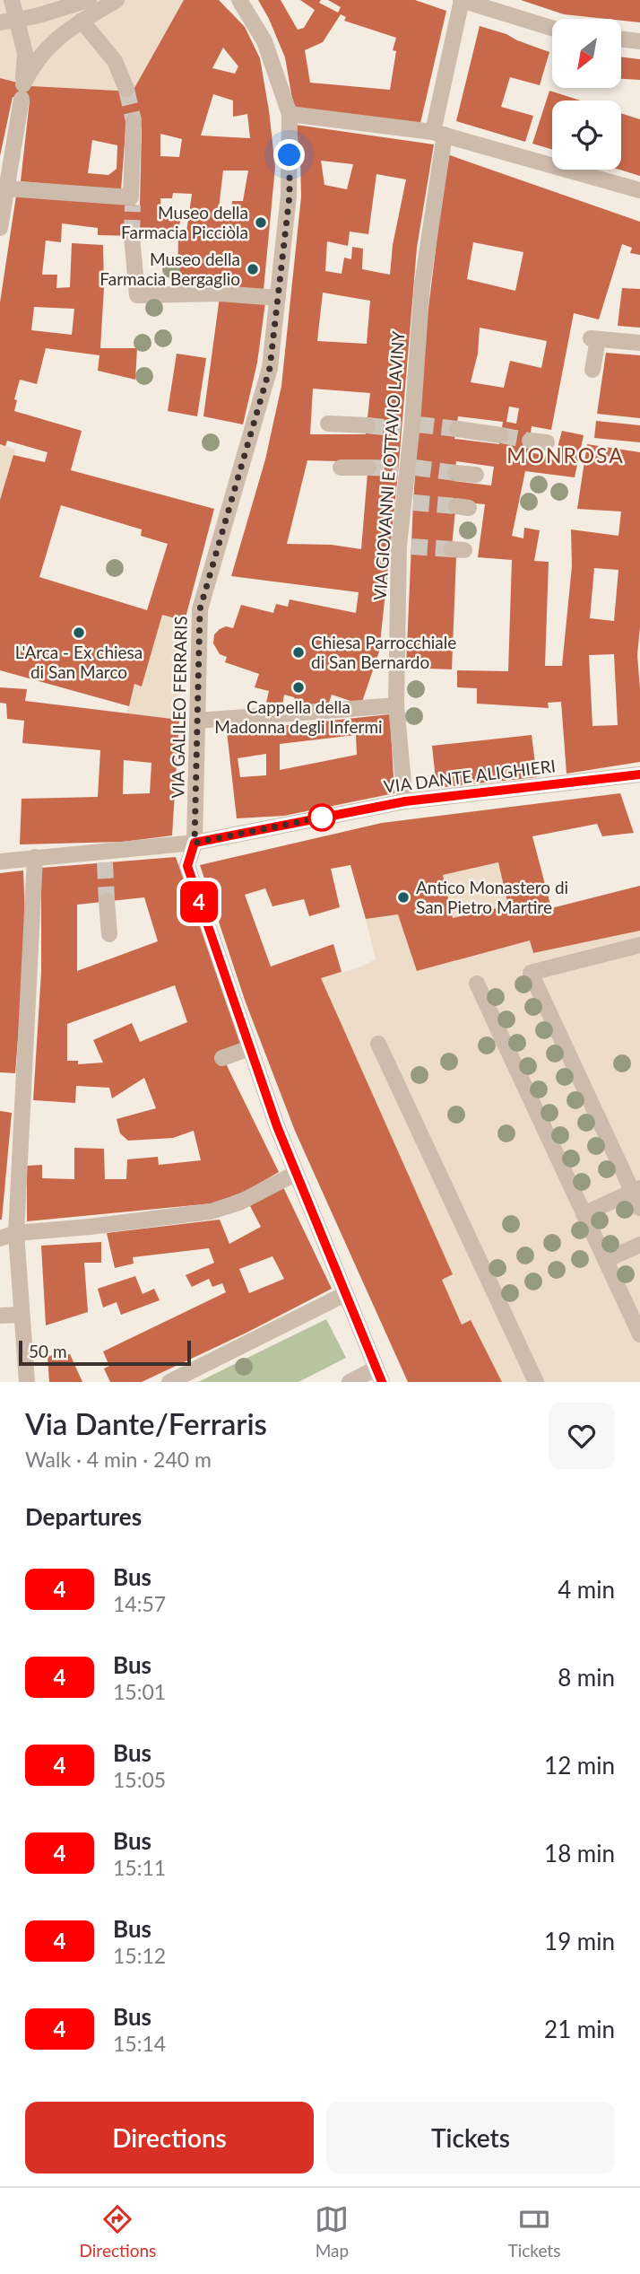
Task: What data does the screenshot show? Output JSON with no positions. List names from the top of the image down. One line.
{"streets":{"street":["VIA GIOVANNI E OTTAVIO LAVINY","VIA GALILEO FERRARIS","VIA DANTE ALIGHIERI"]},"crossings":[["VIA GIOVANNI E OTTAVIO LAVINY","VIA DANTE ALIGHIERI"],["VIA GALILEO FERRARIS","VIA DANTE ALIGHIERI"]],"districts":["MONROSA"],"places":["Museo della Farmacia Picciòla","Museo della Farmacia Bergaglio","L'Arca - Ex chiesa di San Marco","Chiesa Parrocchiale di San Bernardo","Cappella della Madonna degli Infermi","Antico Monastero di San Pietro Martire"],"lines":["bus line 4"],"scale_bar":"50 m","north":"bottom left","page":{"on_map":"4","scale":"50 m","heading":[["Via Dante/Ferraris","Walk · 4 min · 240 m"],"Departures"],"list":[{"mark":"4","name":"Bus","note":"14:57","value":"4 min"},{"mark":"4","name":"Bus","note":"15:01","value":"8 min"},{"mark":"4","name":"Bus","note":"15:05","value":"12 min"},{"mark":"4","name":"Bus","note":"15:11","value":"18 min"},{"mark":"4","name":"Bus","note":"15:12","value":"19 min"},{"mark":"4","name":"Bus","note":"15:14","value":"21 min"}],"buttons":["Directions","Tickets"],"tabs":["Directions","Map","Tickets"]}}
